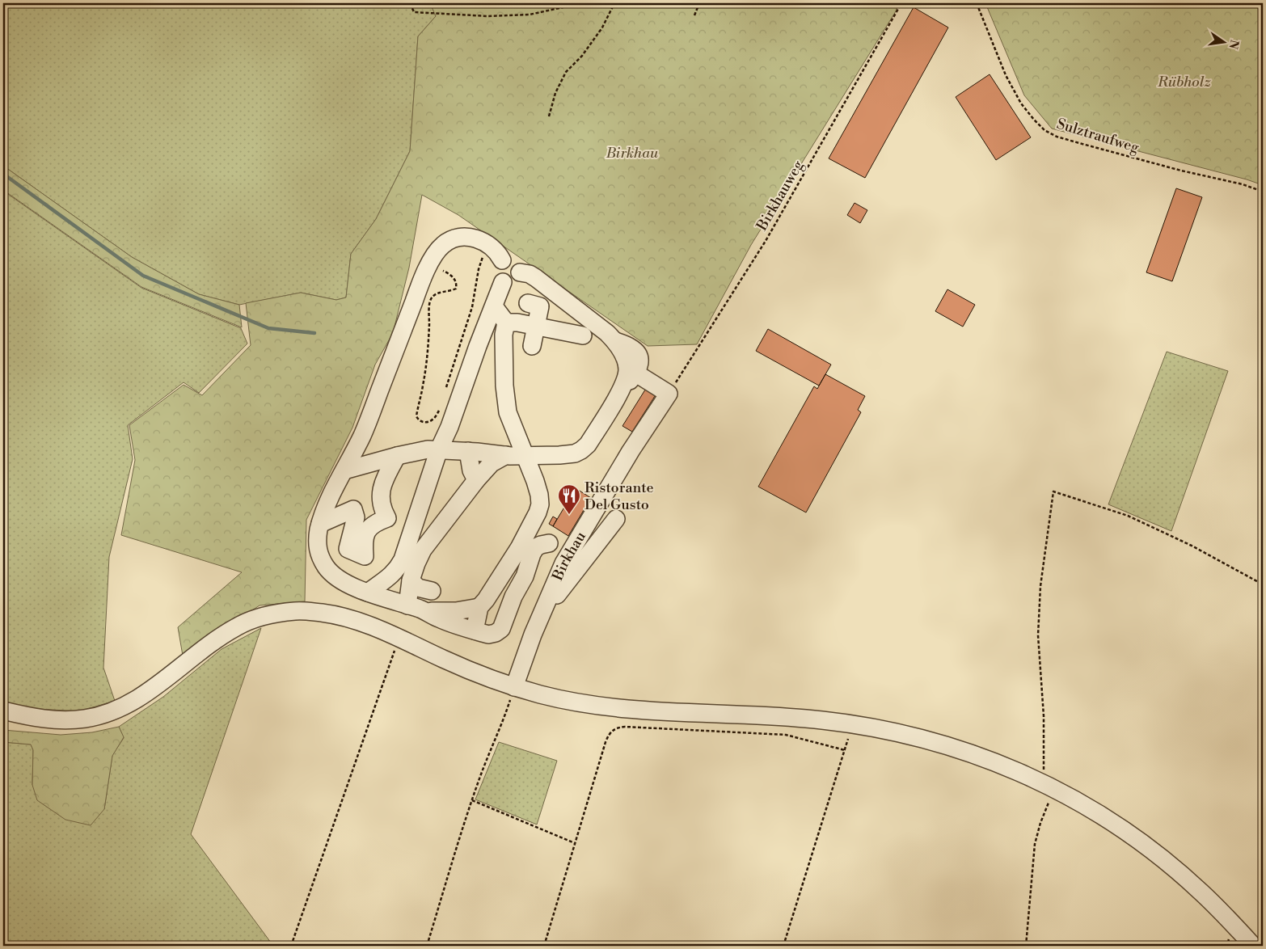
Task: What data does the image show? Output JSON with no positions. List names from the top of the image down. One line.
{"streets":{"street":["Birkhau"],"path":["Sulztraufweg","Birkhauweg"]},"crossings":[["Birkhauweg","Birkhau"]],"parks":["Rübholz","Birkhau"],"places":{"restaurant":["Ristorante Del Gusto"]},"north":"right"}
